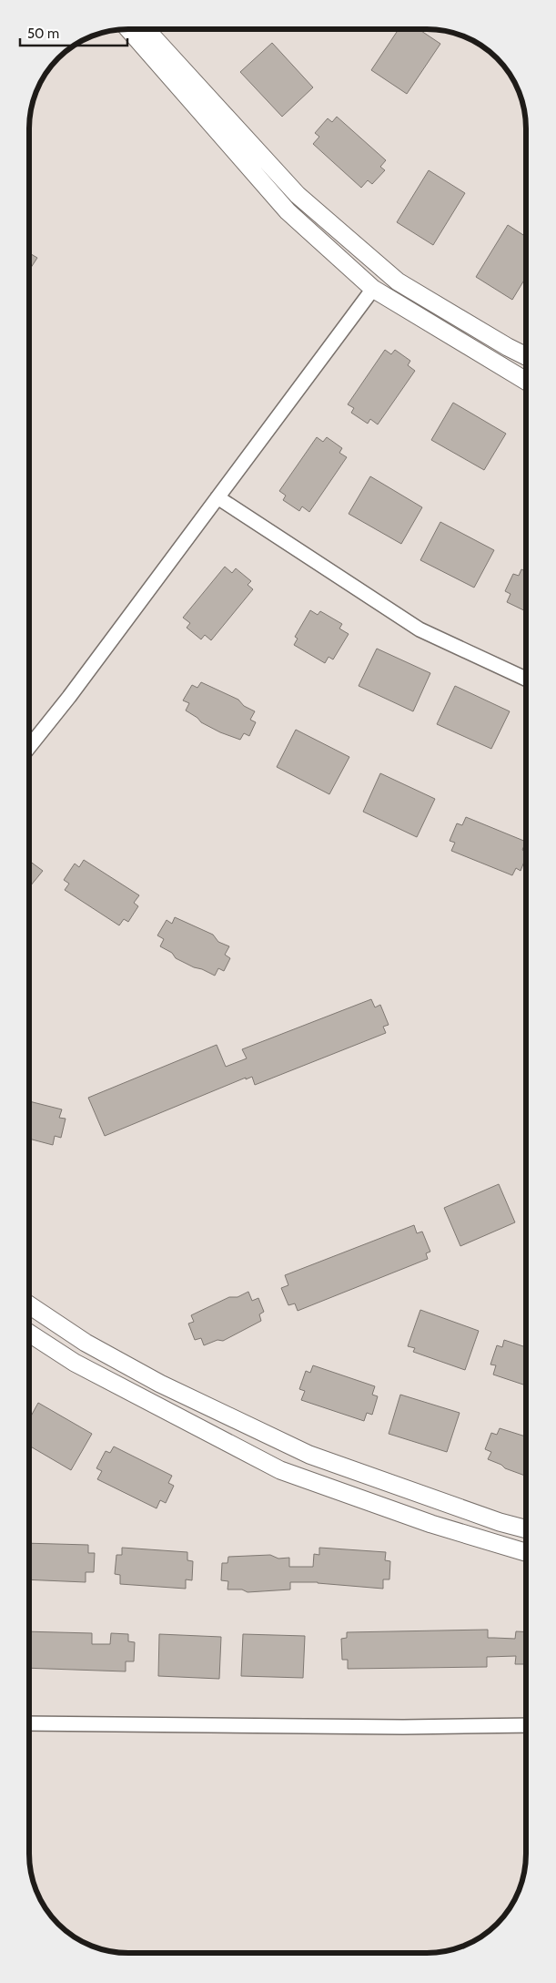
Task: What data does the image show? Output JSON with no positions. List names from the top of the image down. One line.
{"scale_bar":"50 m"}
